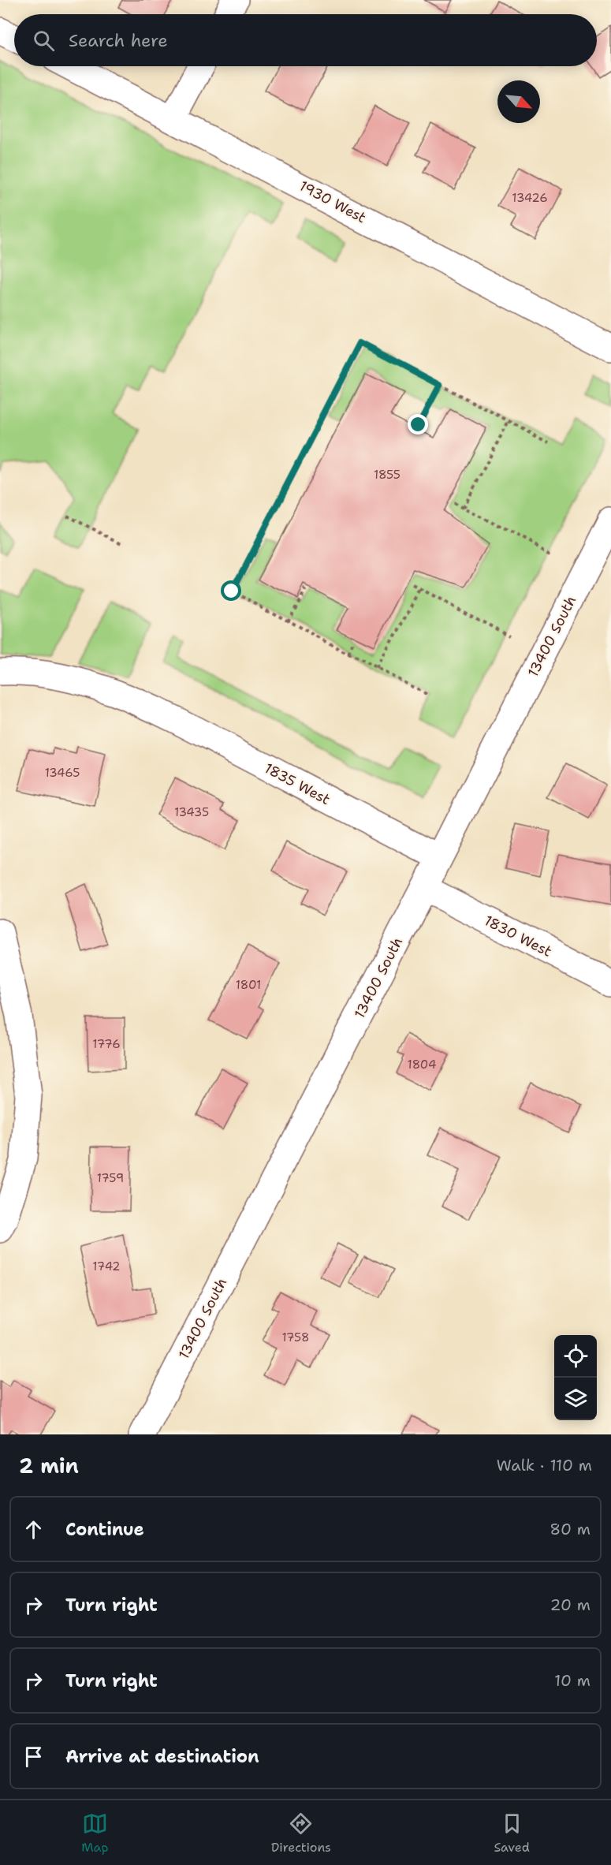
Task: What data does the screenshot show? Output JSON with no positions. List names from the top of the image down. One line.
{"streets":{"street":["1930 West","13400 South","1835 West","1830 West"]},"crossings":[["13400 South","1835 West"],["13400 South","1830 West"]],"house_numbers":["13426","1855","13465","13435","1801","1776","1804","1759","1742","1758"],"north":"bottom right","page":{"search":"Search here","heading":["2 min","Walk · 110 m"],"list":[["Continue","80 m"],["Turn right","20 m"],["Turn right","10 m"],"Arrive at destination"],"nav":["Map","Directions","Saved"]}}
